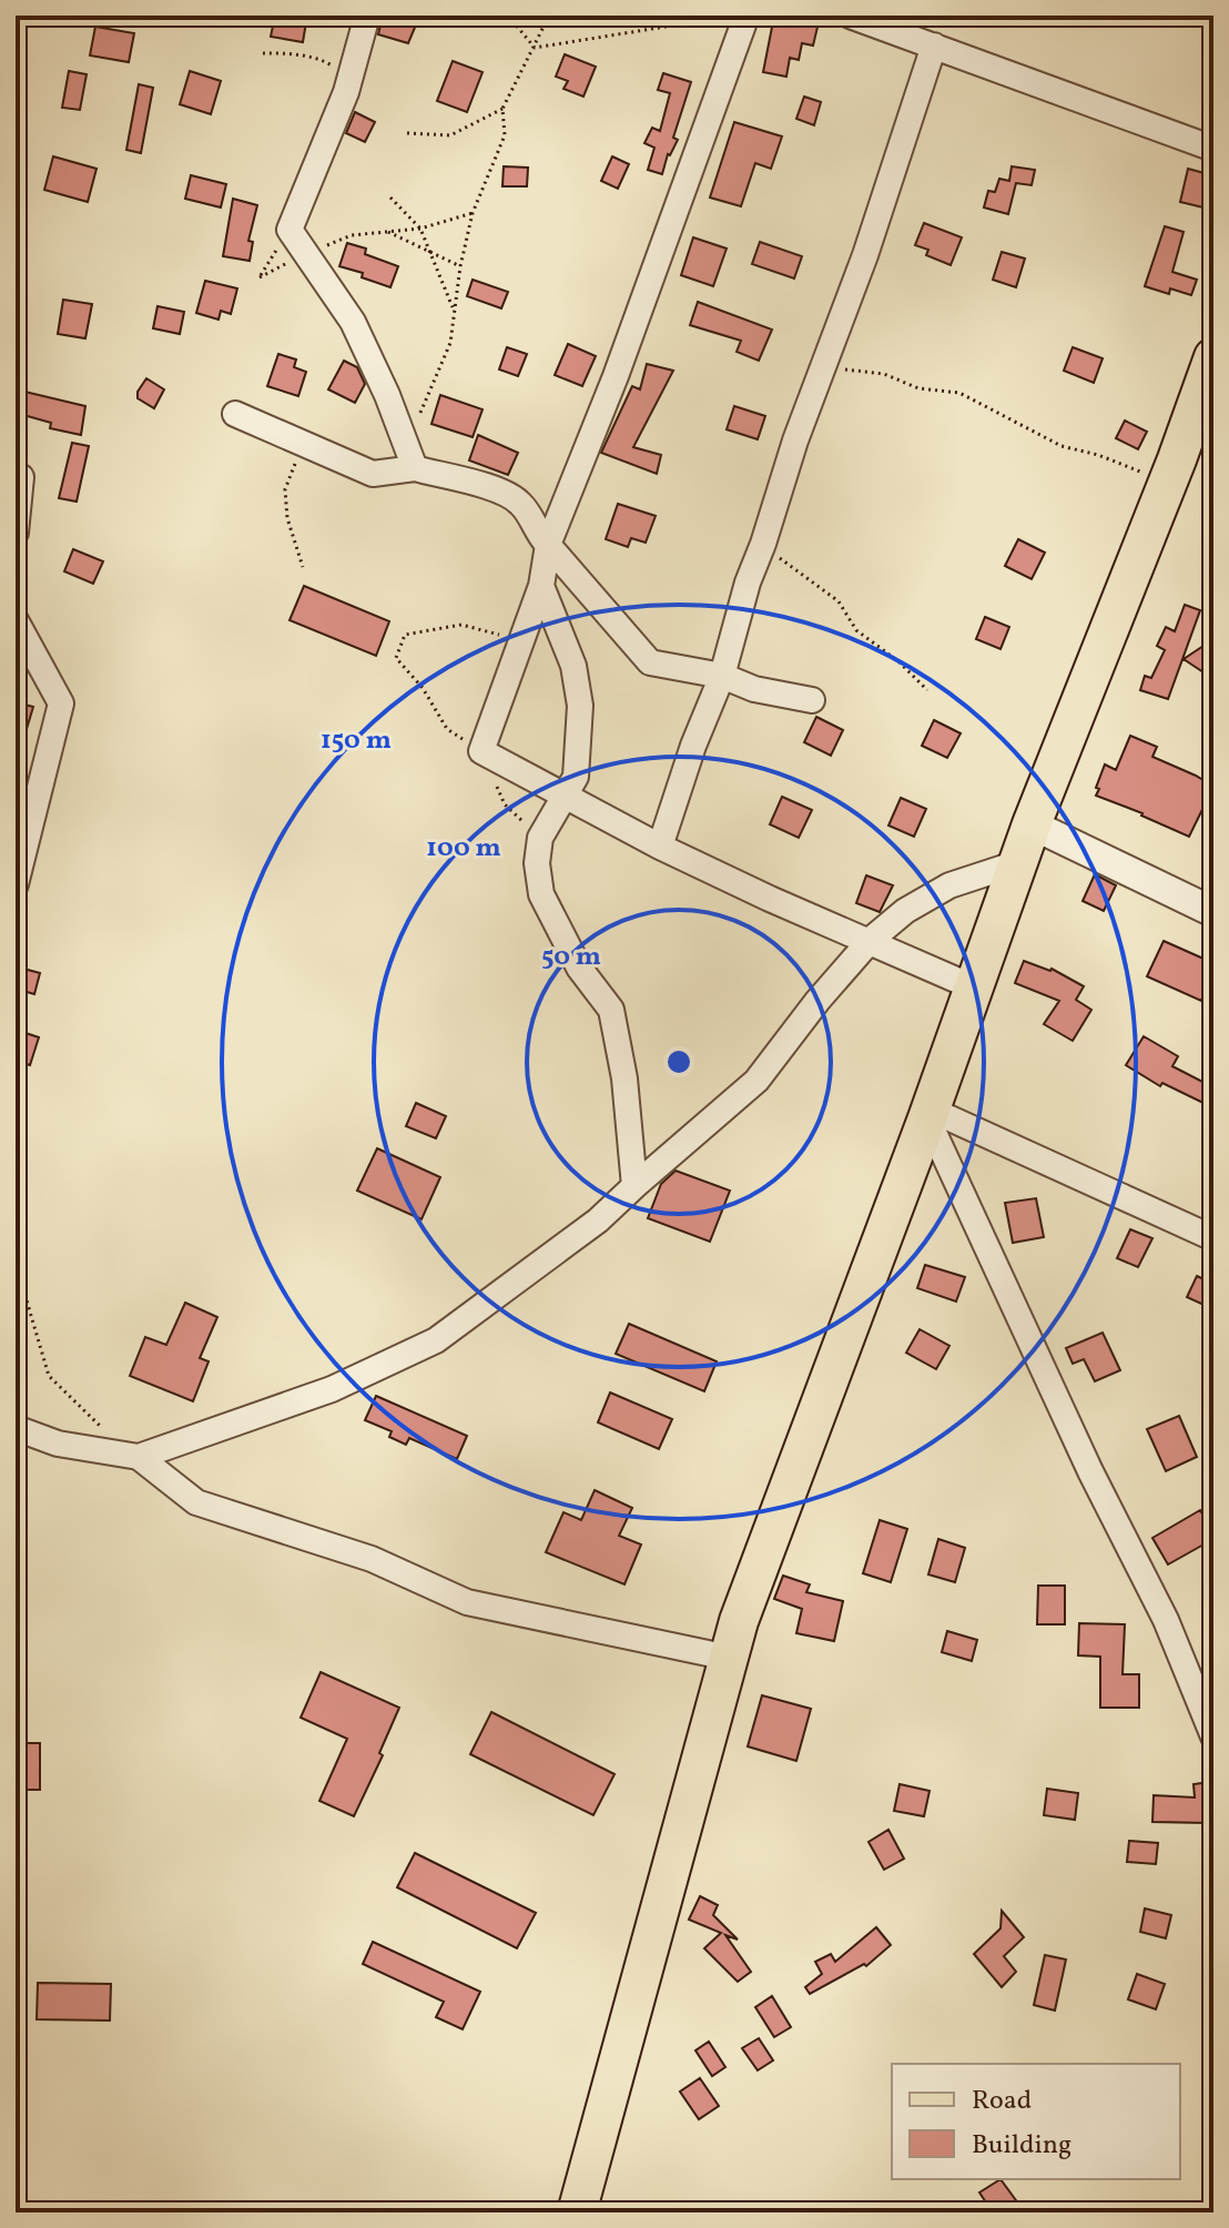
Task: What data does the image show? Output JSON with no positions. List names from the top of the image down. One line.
{"legend":["Road","Building"],"rings":["150 m","100 m","50 m"]}
